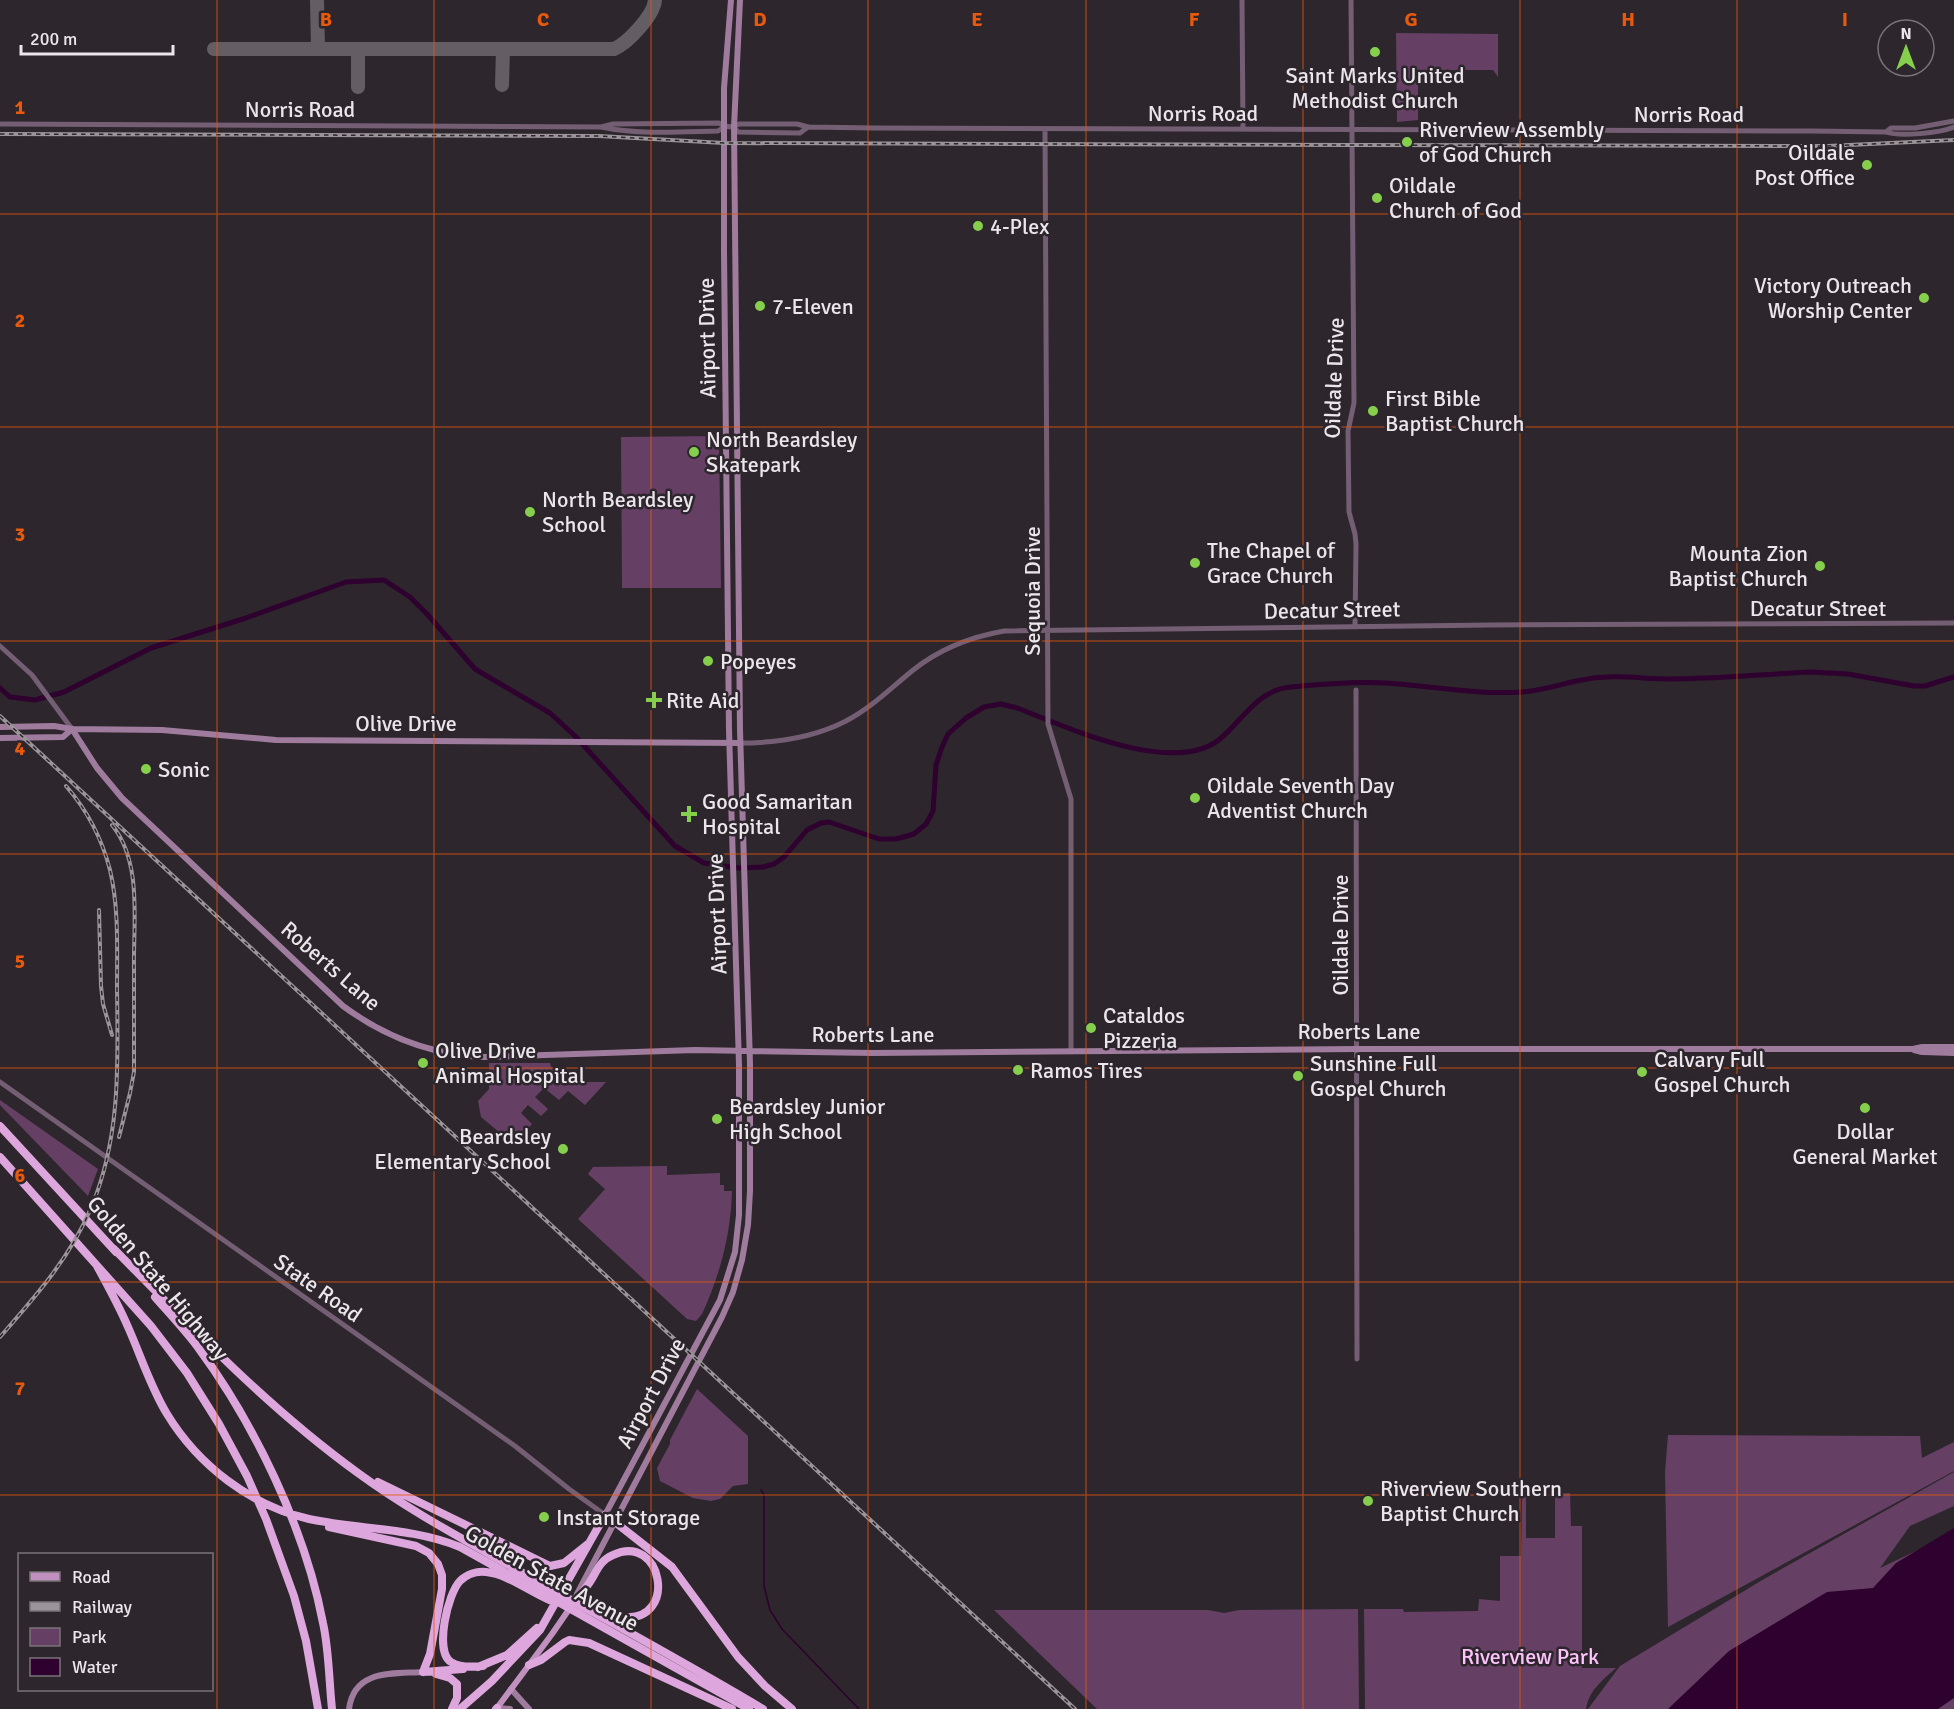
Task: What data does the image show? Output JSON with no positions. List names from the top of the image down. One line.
{"streets":{"highway":["Airport Drive","Golden State Highway","Golden State Avenue"],"main road":["Olive Drive","Roberts Lane"],"street":["Norris Road","Oildale Drive","Sequoia Drive","Decatur Street","State Road"]},"crossings":[["Norris Road","Airport Drive"],["Norris Road","Oildale Drive"],["Norris Road","Sequoia Drive"],["Airport Drive","Decatur Street"],["Airport Drive","Olive Drive"],["Airport Drive","Roberts Lane"],["Airport Drive","State Road"],["Oildale Drive","Decatur Street"],["Oildale Drive","Roberts Lane"],["Sequoia Drive","Decatur Street"],["Sequoia Drive","Roberts Lane"],["Decatur Street","Olive Drive"],["Olive Drive","Roberts Lane"],["Golden State Highway","Golden State Avenue"]],"parks":["Riverview Park"],"places":{"other":["Saint Marks United Methodist Church","Riverview Assembly of God Church","Oildale Post Office","Oildale Church of God","4-Plex","Victory Outreach Worship Center","7-Eleven","First Bible Baptist Church","North Beardsley Skatepark","North Beardsley School","The Chapel of Grace Church","Mounta Zion Baptist Church","Popeyes","Sonic","Oildale Seventh Day Adventist Church","Cataldos Pizzeria","Olive Drive Animal Hospital","Ramos Tires","Calvary Full Gospel Church","Sunshine Full Gospel Church","Dollar General Market","Beardsley Junior High School","Beardsley Elementary School","Riverview Southern Baptist Church","Instant Storage"],"health":["Rite Aid","Good Samaritan Hospital"]},"legend":["Road","Railway","Park","Water"],"scale_bar":"200 m","north":"top","grid":{"columns":["B","C","D","E","F","G","H","I"],"rows":["1","2","3","4","5","6","7"]}}
